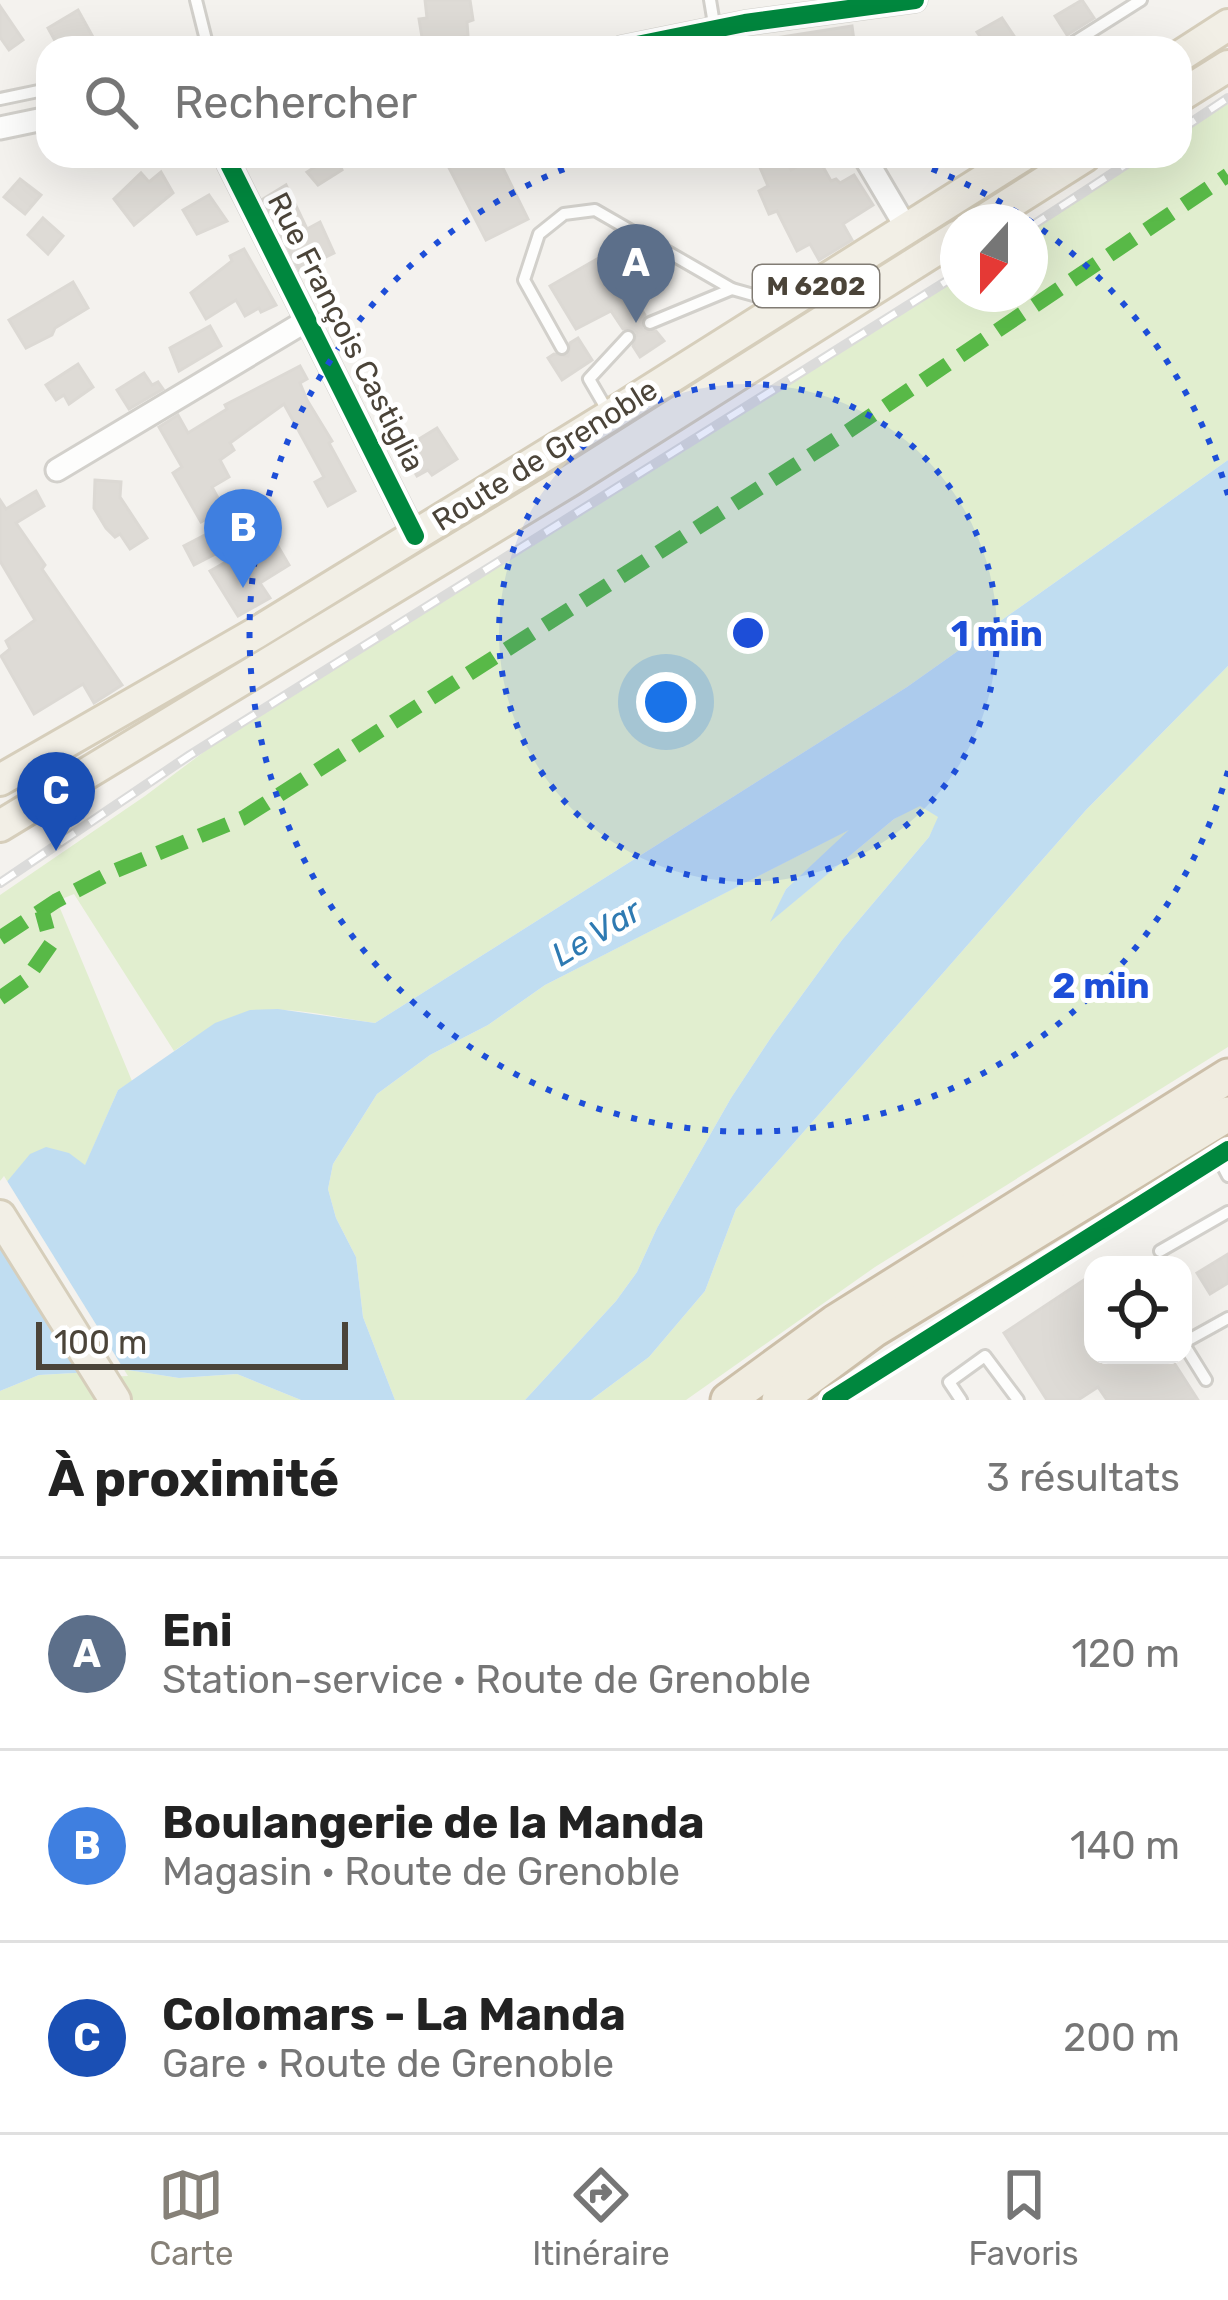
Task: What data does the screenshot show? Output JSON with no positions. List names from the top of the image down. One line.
{"streets":{"main road":["M 6202","Route de Grenoble"],"street":["Rue François Castiglia"]},"crossings":[["M 6202","Route de Grenoble"],["Rue François Castiglia","Route de Grenoble"]],"water":["Le Var"],"scale_bar":"100 m","north":"bottom","page":{"search":"Rechercher","pins":["A","B","C"],"scale":"100 m","heading":["À proximité","3 résultats"],"list":[{"mark":"A","name":"Eni","note":"Station-service · Route de Grenoble","value":"120 m"},{"mark":"B","name":"Boulangerie de la Manda","note":"Magasin · Route de Grenoble","value":"140 m"},{"mark":"C","name":"Colomars - La Manda","note":"Gare · Route de Grenoble","value":"200 m"}],"nav":["Carte","Itinéraire","Favoris"]},"rings":["1 min","2 min"]}
